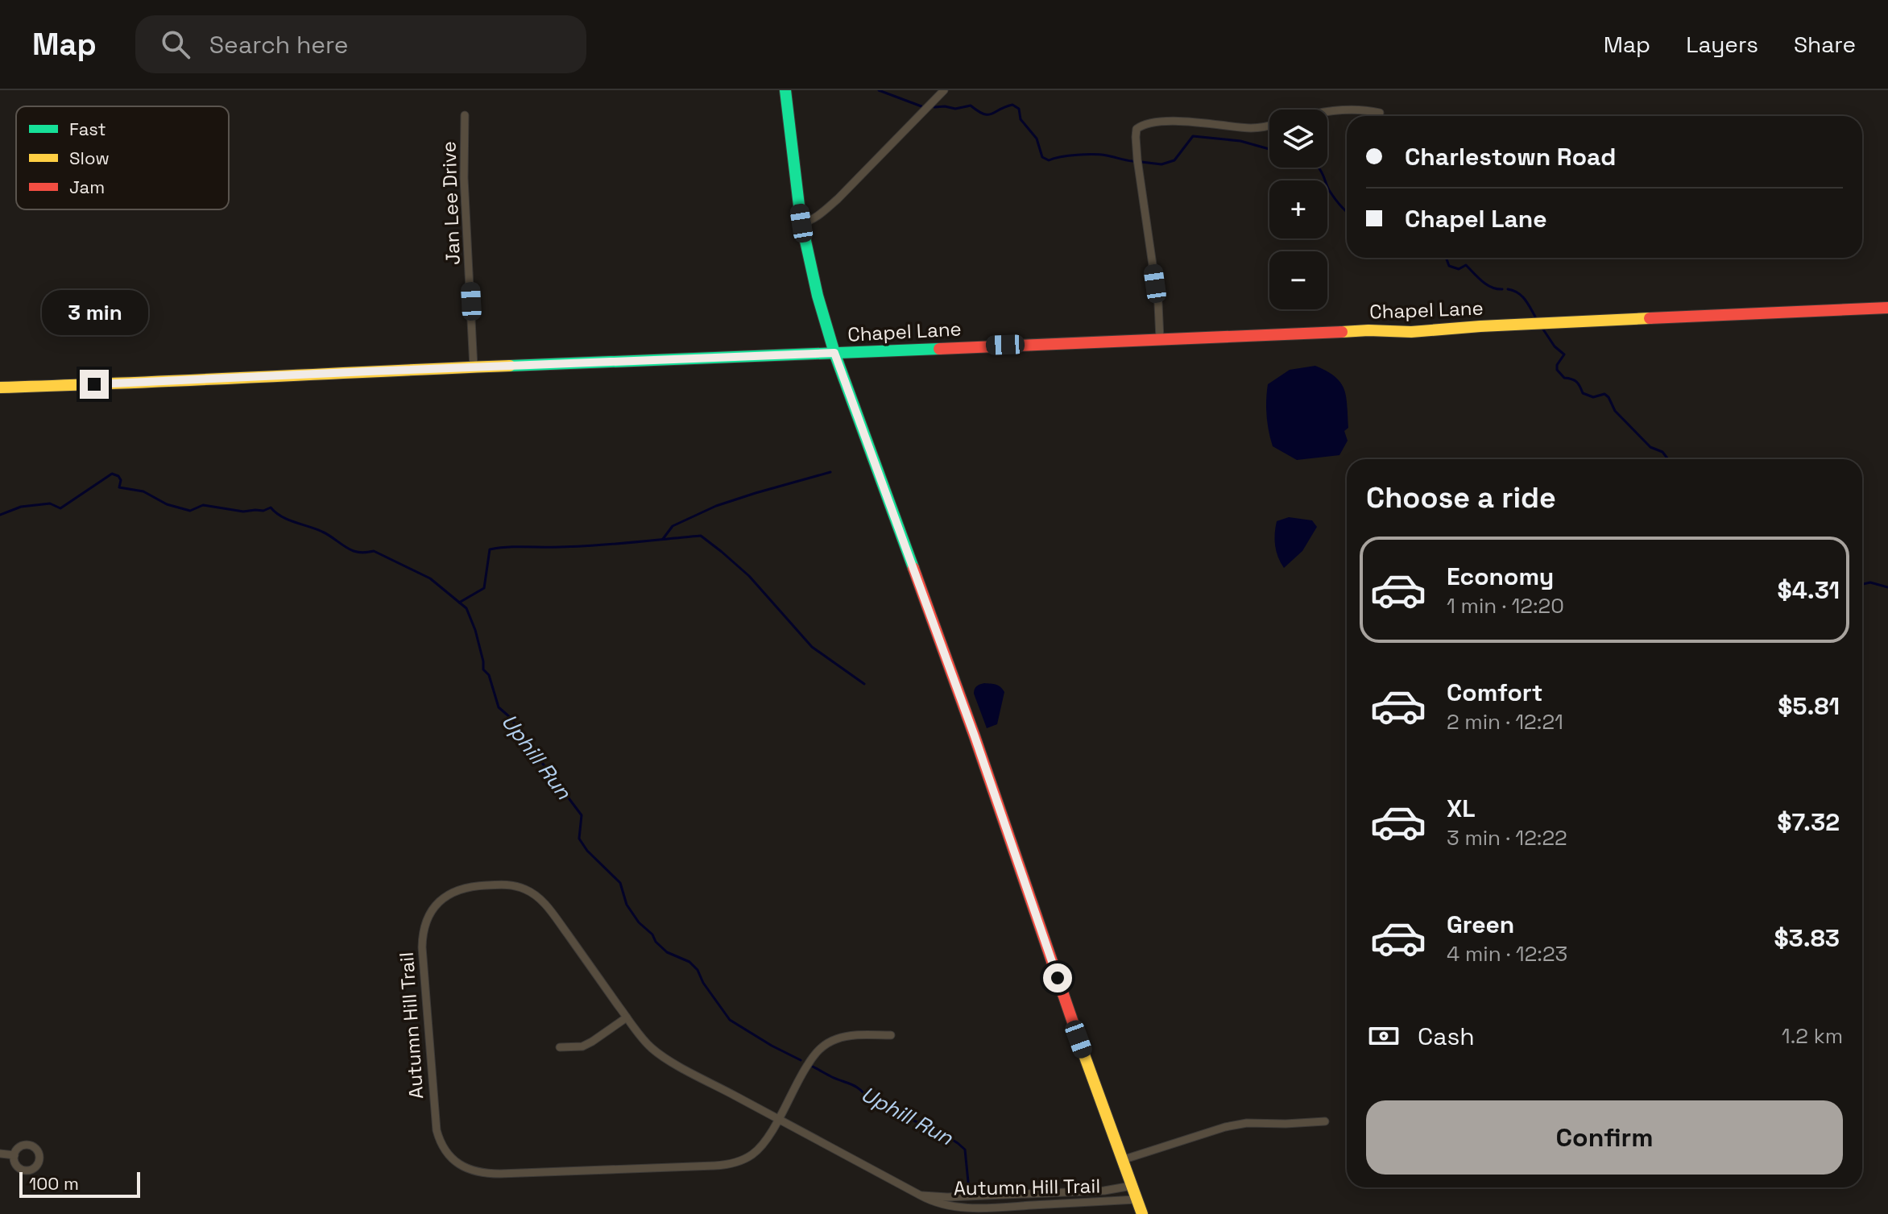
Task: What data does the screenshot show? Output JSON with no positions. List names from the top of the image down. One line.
{"streets":{"street":["Jan Lee Drive","Chapel Lane","Autumn Hill Trail"]},"crossings":[["Jan Lee Drive","Chapel Lane"]],"water":["Uphill Run"],"legend":["Fast","Slow","Jam"],"scale_bar":"100 m","page":{"header":"Map","search":"Search here","nav":["Map","Layers","Share"],"map_buttons":["+","−"],"banner":["Charlestown Road","Chapel Lane"],"bubble":"3 min","heading":"Choose a ride","list":[{"name":"Economy","note":"1 min · 12:20","value":"$4.31"},{"name":"Comfort","note":"2 min · 12:21","value":"$5.81"},{"name":"XL","note":"3 min · 12:22","value":"$7.32"},{"name":"Green","note":"4 min · 12:23","value":"$3.83"}],"pay":["Cash","1.2 km"],"buttons":"Confirm","scale":"100 m"}}
